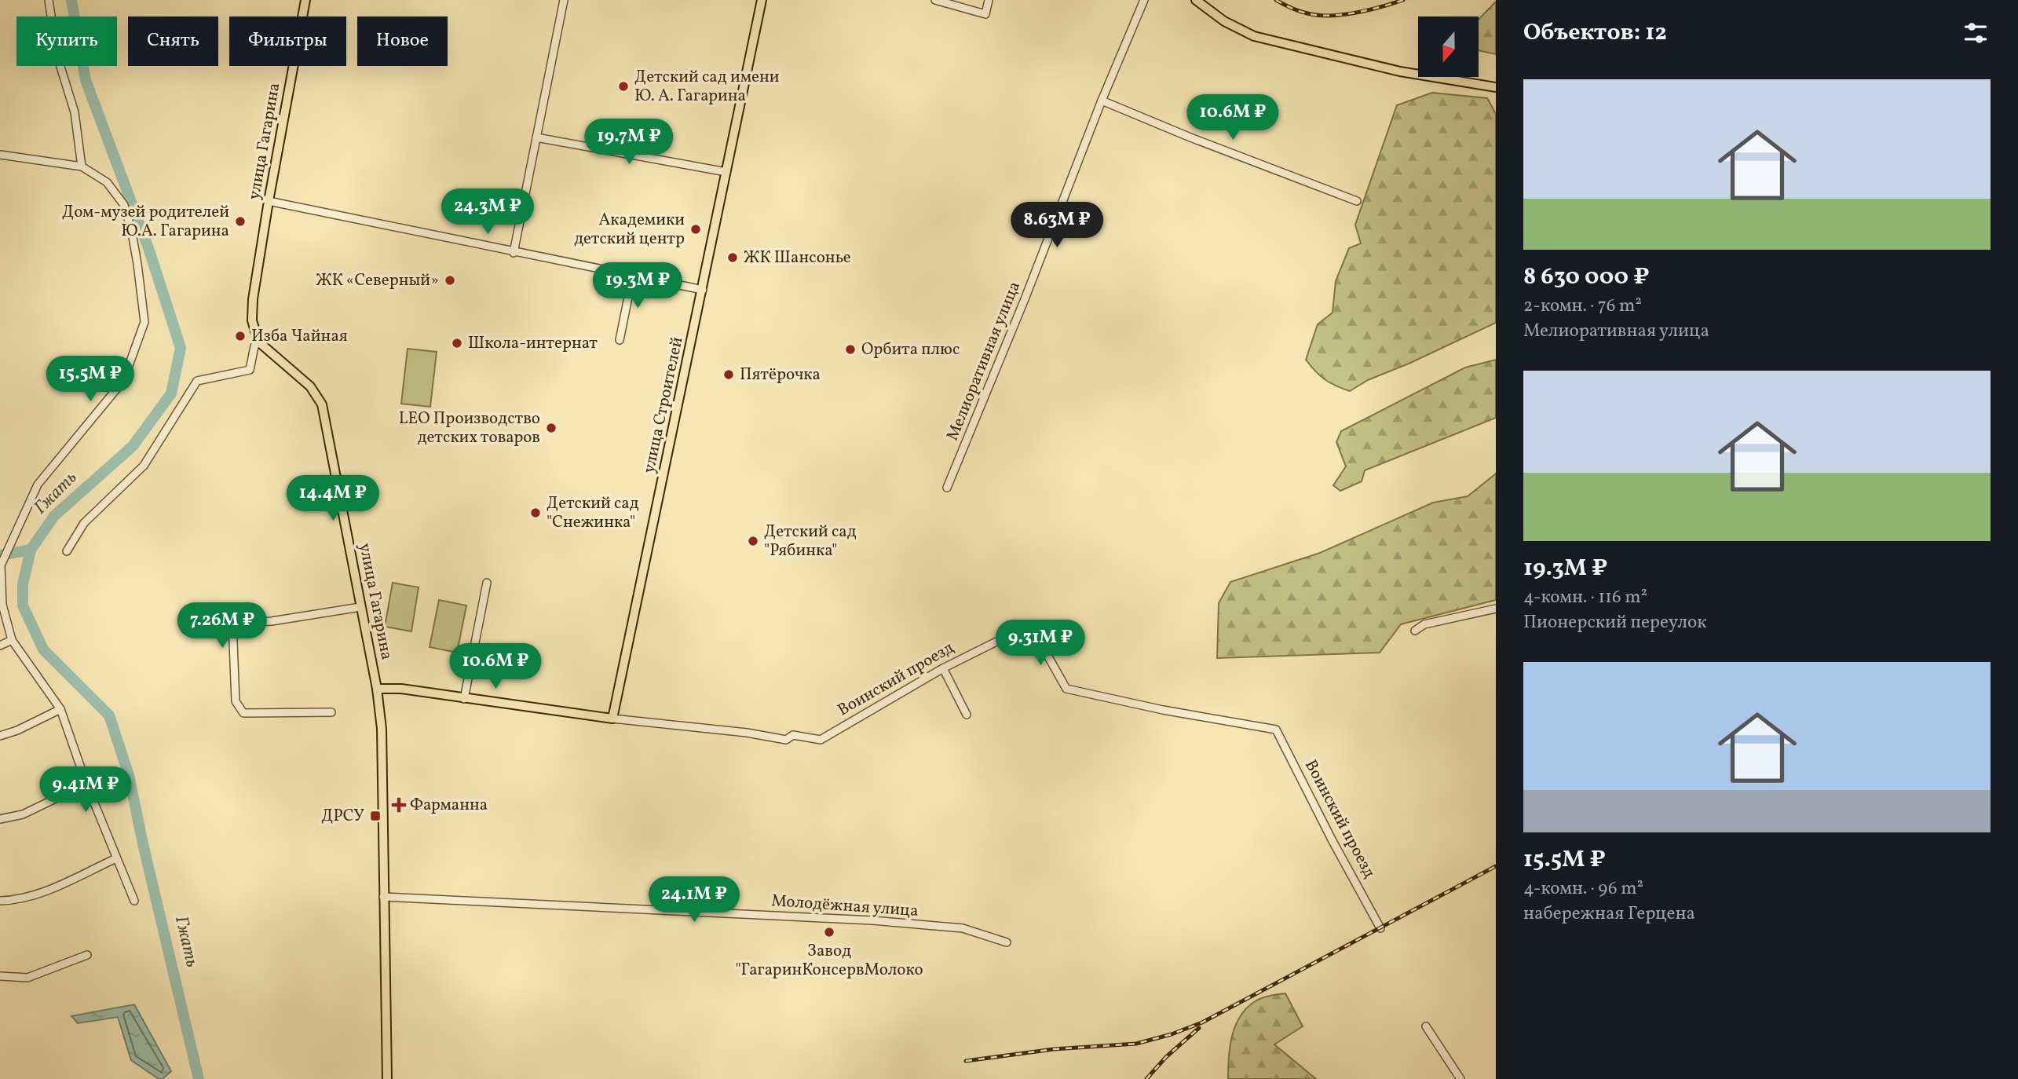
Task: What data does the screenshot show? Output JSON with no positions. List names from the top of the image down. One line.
{"streets":{"main road":["улица Гагарина","улица Строителей","Воинский проезд"],"street":["Мелиоративная улица","Молодёжная улица"]},"crossings":[["улица Гагарина","Воинский проезд"],["улица Гагарина","Молодёжная улица"],["улица Строителей","Воинский проезд"]],"water":["Гжать"],"places":{"other":["Детский сад имени Ю. А. Гагарина","Дом-музей родителей Ю.А. Гагарина","Академики детский центр","ЖК Шансонье","ЖК «Северный»","Изба Чайная","Школа-интернат","Орбита плюс","Пятёрочка","LEO Производство детских товаров","Детский сад \"Снежинка\"","Детский сад \"Рябинка\"","Завод \"ГагаринКонсервМолоко"],"health":["Фарманна"],"transit":["ДРСУ"]},"north":"bottom","page":{"heading":"Объектов: 12","chip":["Купить","Снять","Фильтры","Новое"],"list":[{"name":"8 630 000 ₽","note":"2-комн. · 76 m² · Мелиоративная улица"},{"name":"19.3M ₽","note":"4-комн. · 116 m² · Пионерский переулок"},{"name":"15.5M ₽","note":"4-комн. · 96 m² · набережная Герцена"}],"price":["10.6M ₽","19.7M ₽","24.3M ₽","8.63M ₽","19.3M ₽","15.5M ₽","14.4M ₽","7.26M ₽","9.31M ₽","10.6M ₽","9.41M ₽","24.1M ₽"]}}
